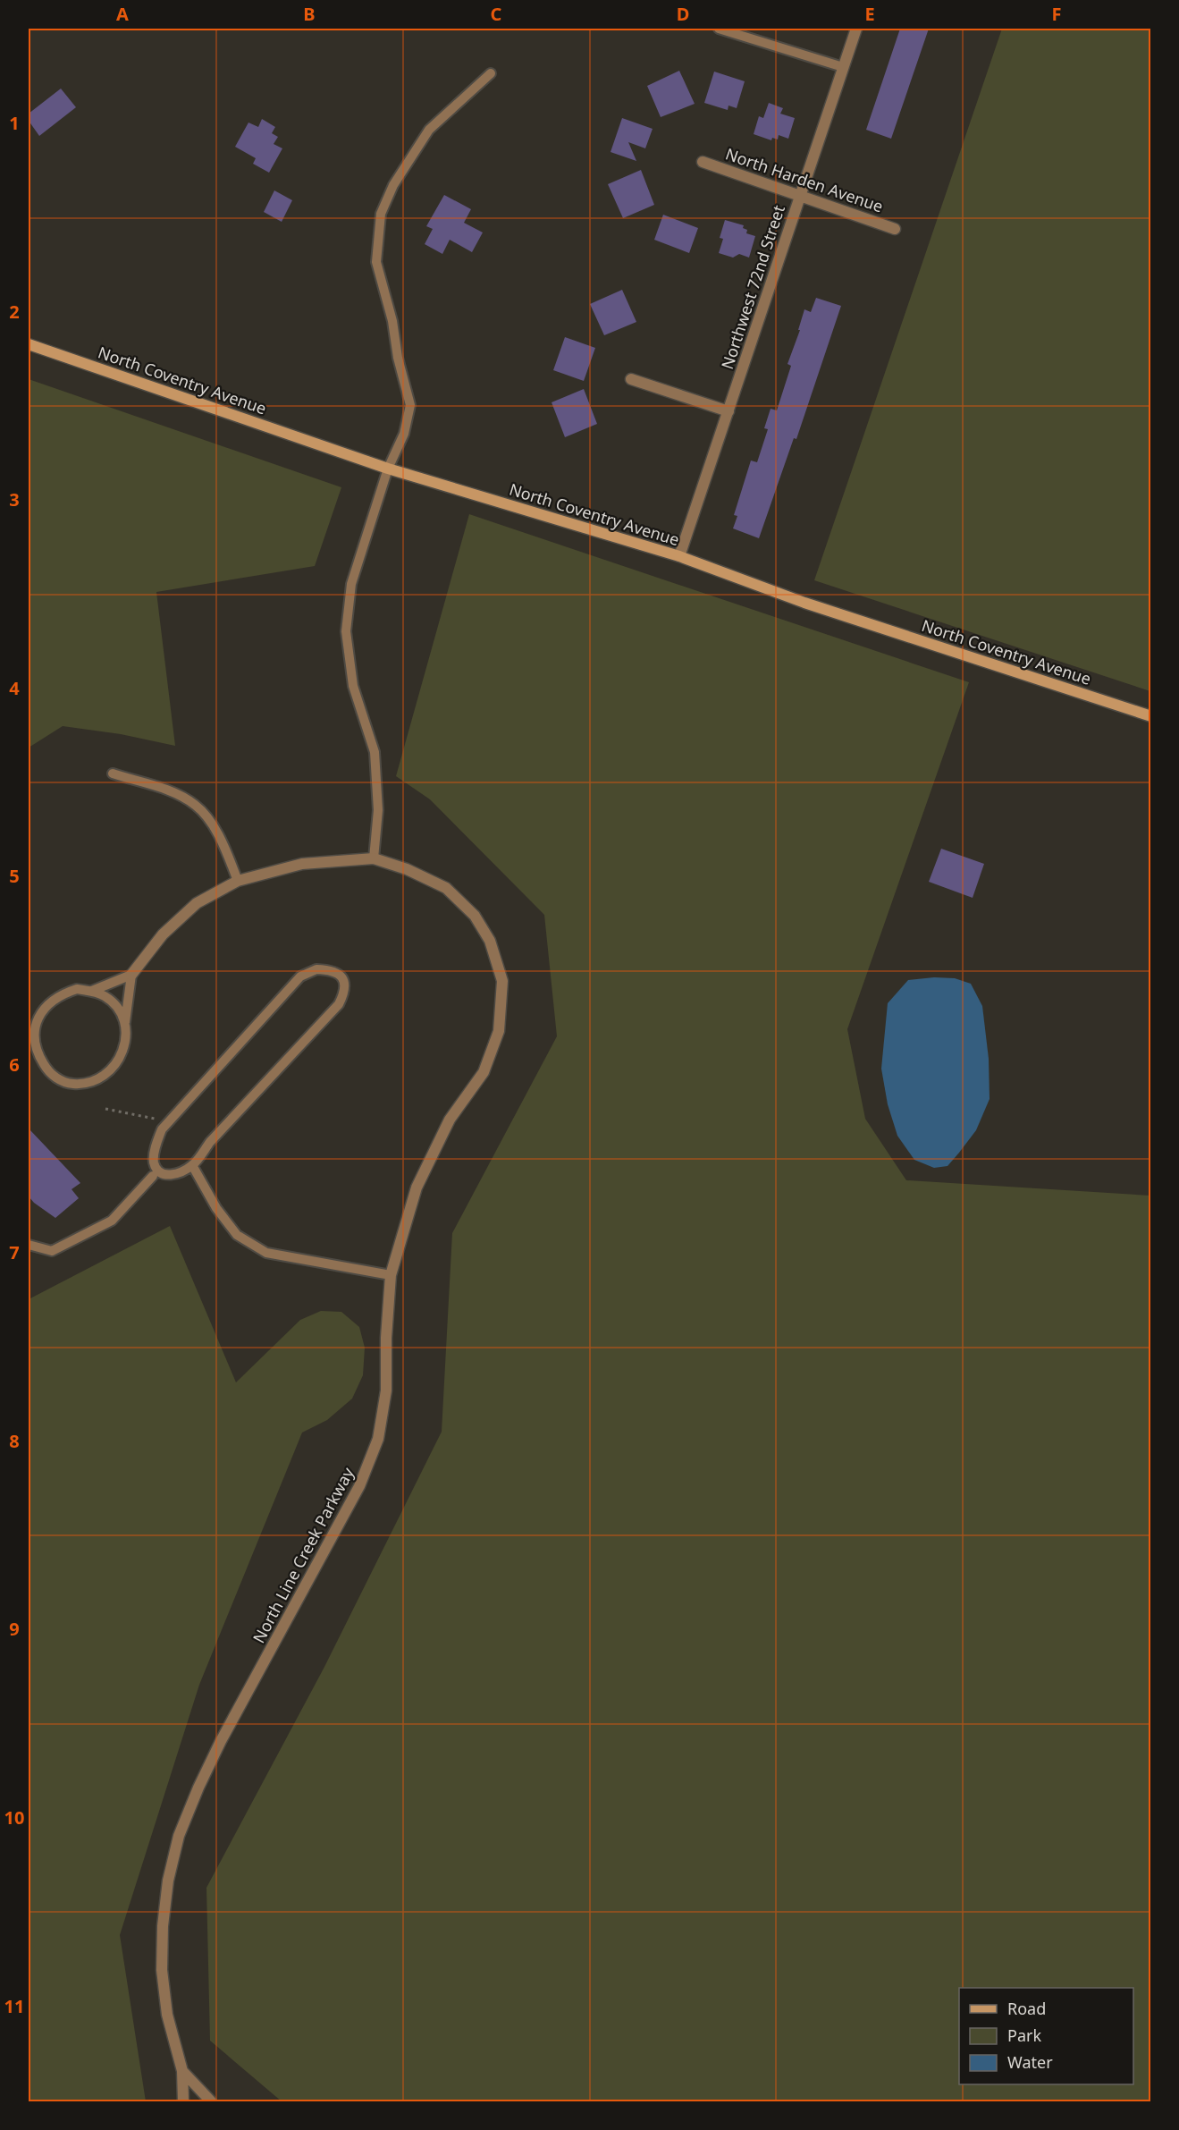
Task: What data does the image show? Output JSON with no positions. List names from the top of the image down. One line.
{"streets":{"street":["North Harden Avenue","Northwest 72nd Street","North Coventry Avenue","North Line Creek Parkway"]},"crossings":[["North Harden Avenue","Northwest 72nd Street"],["Northwest 72nd Street","North Coventry Avenue"]],"legend":["Road","Park","Water"],"grid":{"columns":["A","B","C","D","E","F"],"rows":["1","2","3","4","5","6","7","8","9","10","11"]}}
